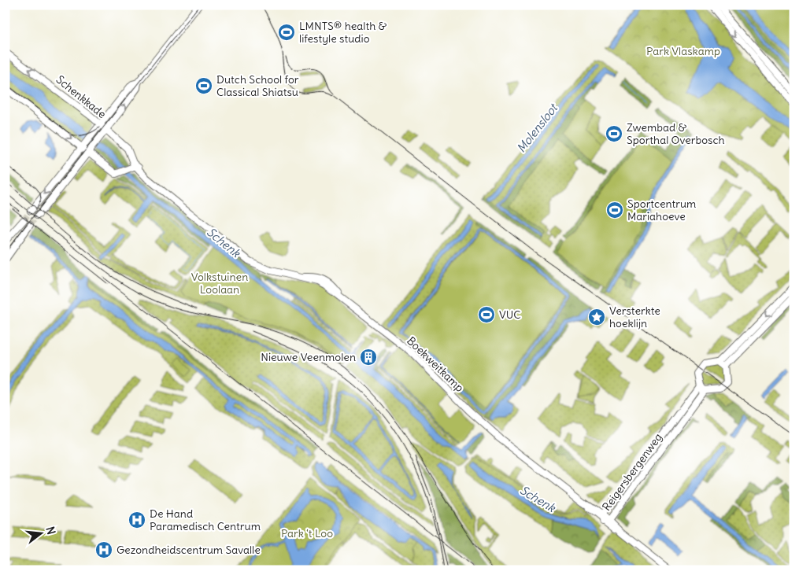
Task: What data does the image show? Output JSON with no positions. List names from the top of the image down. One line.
{"streets":{"street":["Schenkkade","Boekweitkamp","Reigersbergenweg"]},"crossings":[["Schenkkade","Boekweitkamp"],["Boekweitkamp","Reigersbergenweg"]],"water":["Molensloot","Schenk"],"parks":["Park Vlaskamp","Volkstuinen Loolaan","Park 't Loo"],"places":{"sports":["LMNTS® health & lifestyle studio","Dutch School for Classical Shiatsu","Zwembad & Sporthal Overbosch","Sportcentrum Mariahoeve","VUC"],"place":["Versterkte hoeklijn"],"building":["Nieuwe Veenmolen"],"hospital":["De Hand Paramedisch Centrum","Gezondheidscentrum Savalle"]},"north":"right"}
